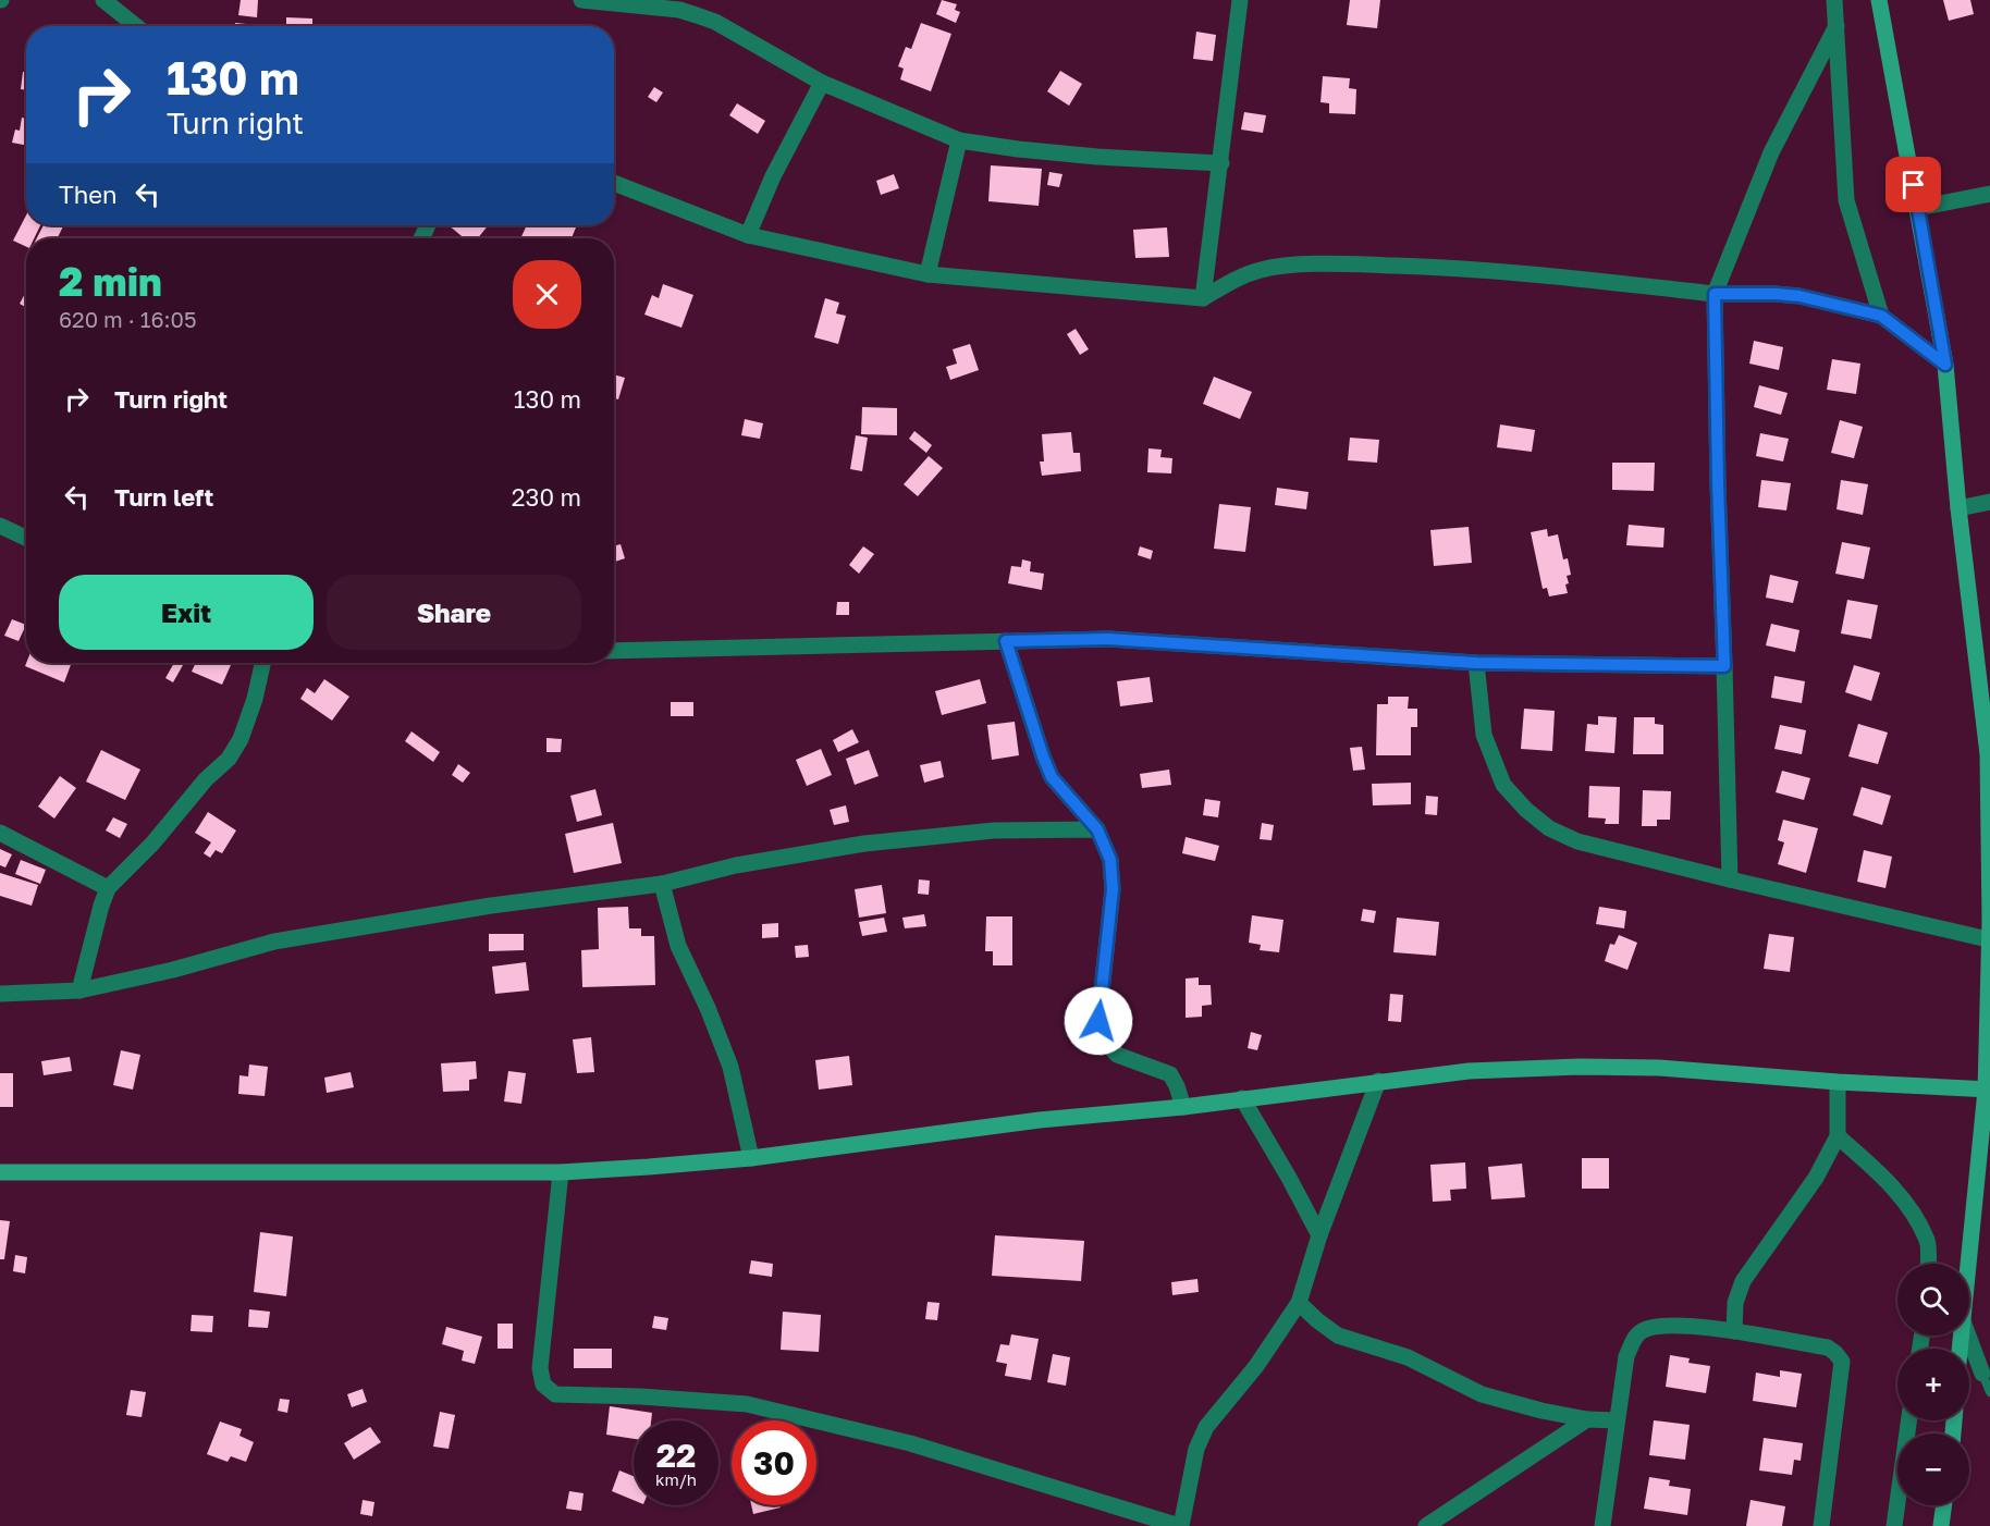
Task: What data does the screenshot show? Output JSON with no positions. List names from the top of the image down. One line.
{"page":{"turn":["130 m","Turn right"],"then":"Then","heading":["2 min","620 m · 16:05"],"list":[{"name":"Turn right","value":"130 m"},{"name":"Turn left","value":"230 m"}],"buttons":["Exit","Share"],"map_buttons":["+","−"],"speed":"22 km/h","limit":"30"}}
